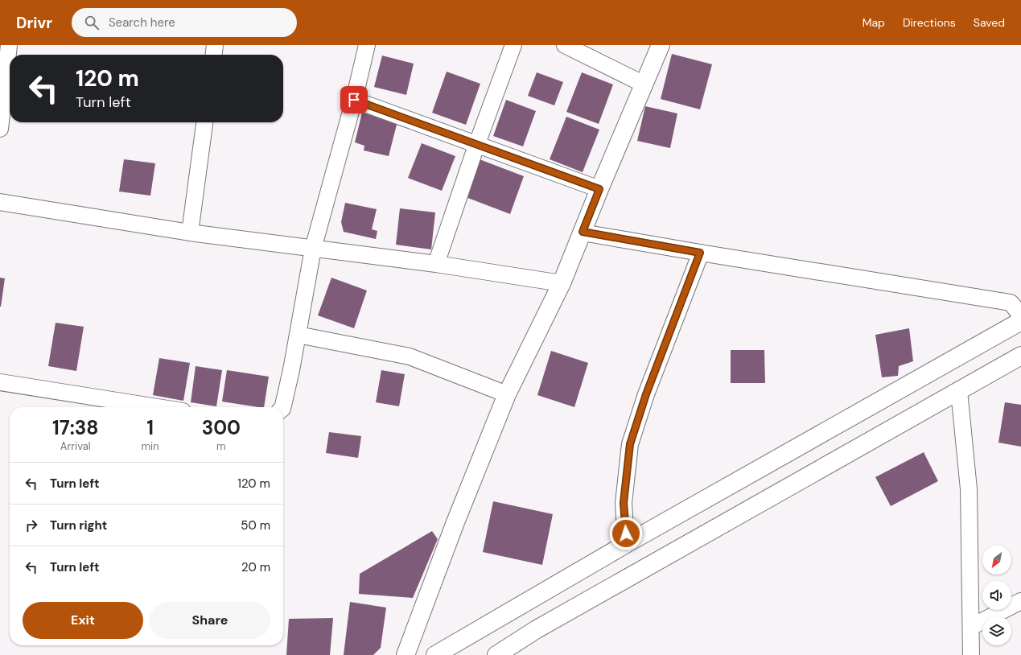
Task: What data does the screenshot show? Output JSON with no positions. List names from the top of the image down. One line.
{"north":"bottom left","page":{"header":"Drivr","search":"Search here","nav":["Map","Directions","Saved"],"turn":["120 m","Turn left"],"eta":["17:38","Arrival","1","min","300","m"],"list":[{"name":"Turn left","value":"120 m"},{"name":"Turn right","value":"50 m"},{"name":"Turn left","value":"20 m"}],"buttons":["Exit","Share"]}}
